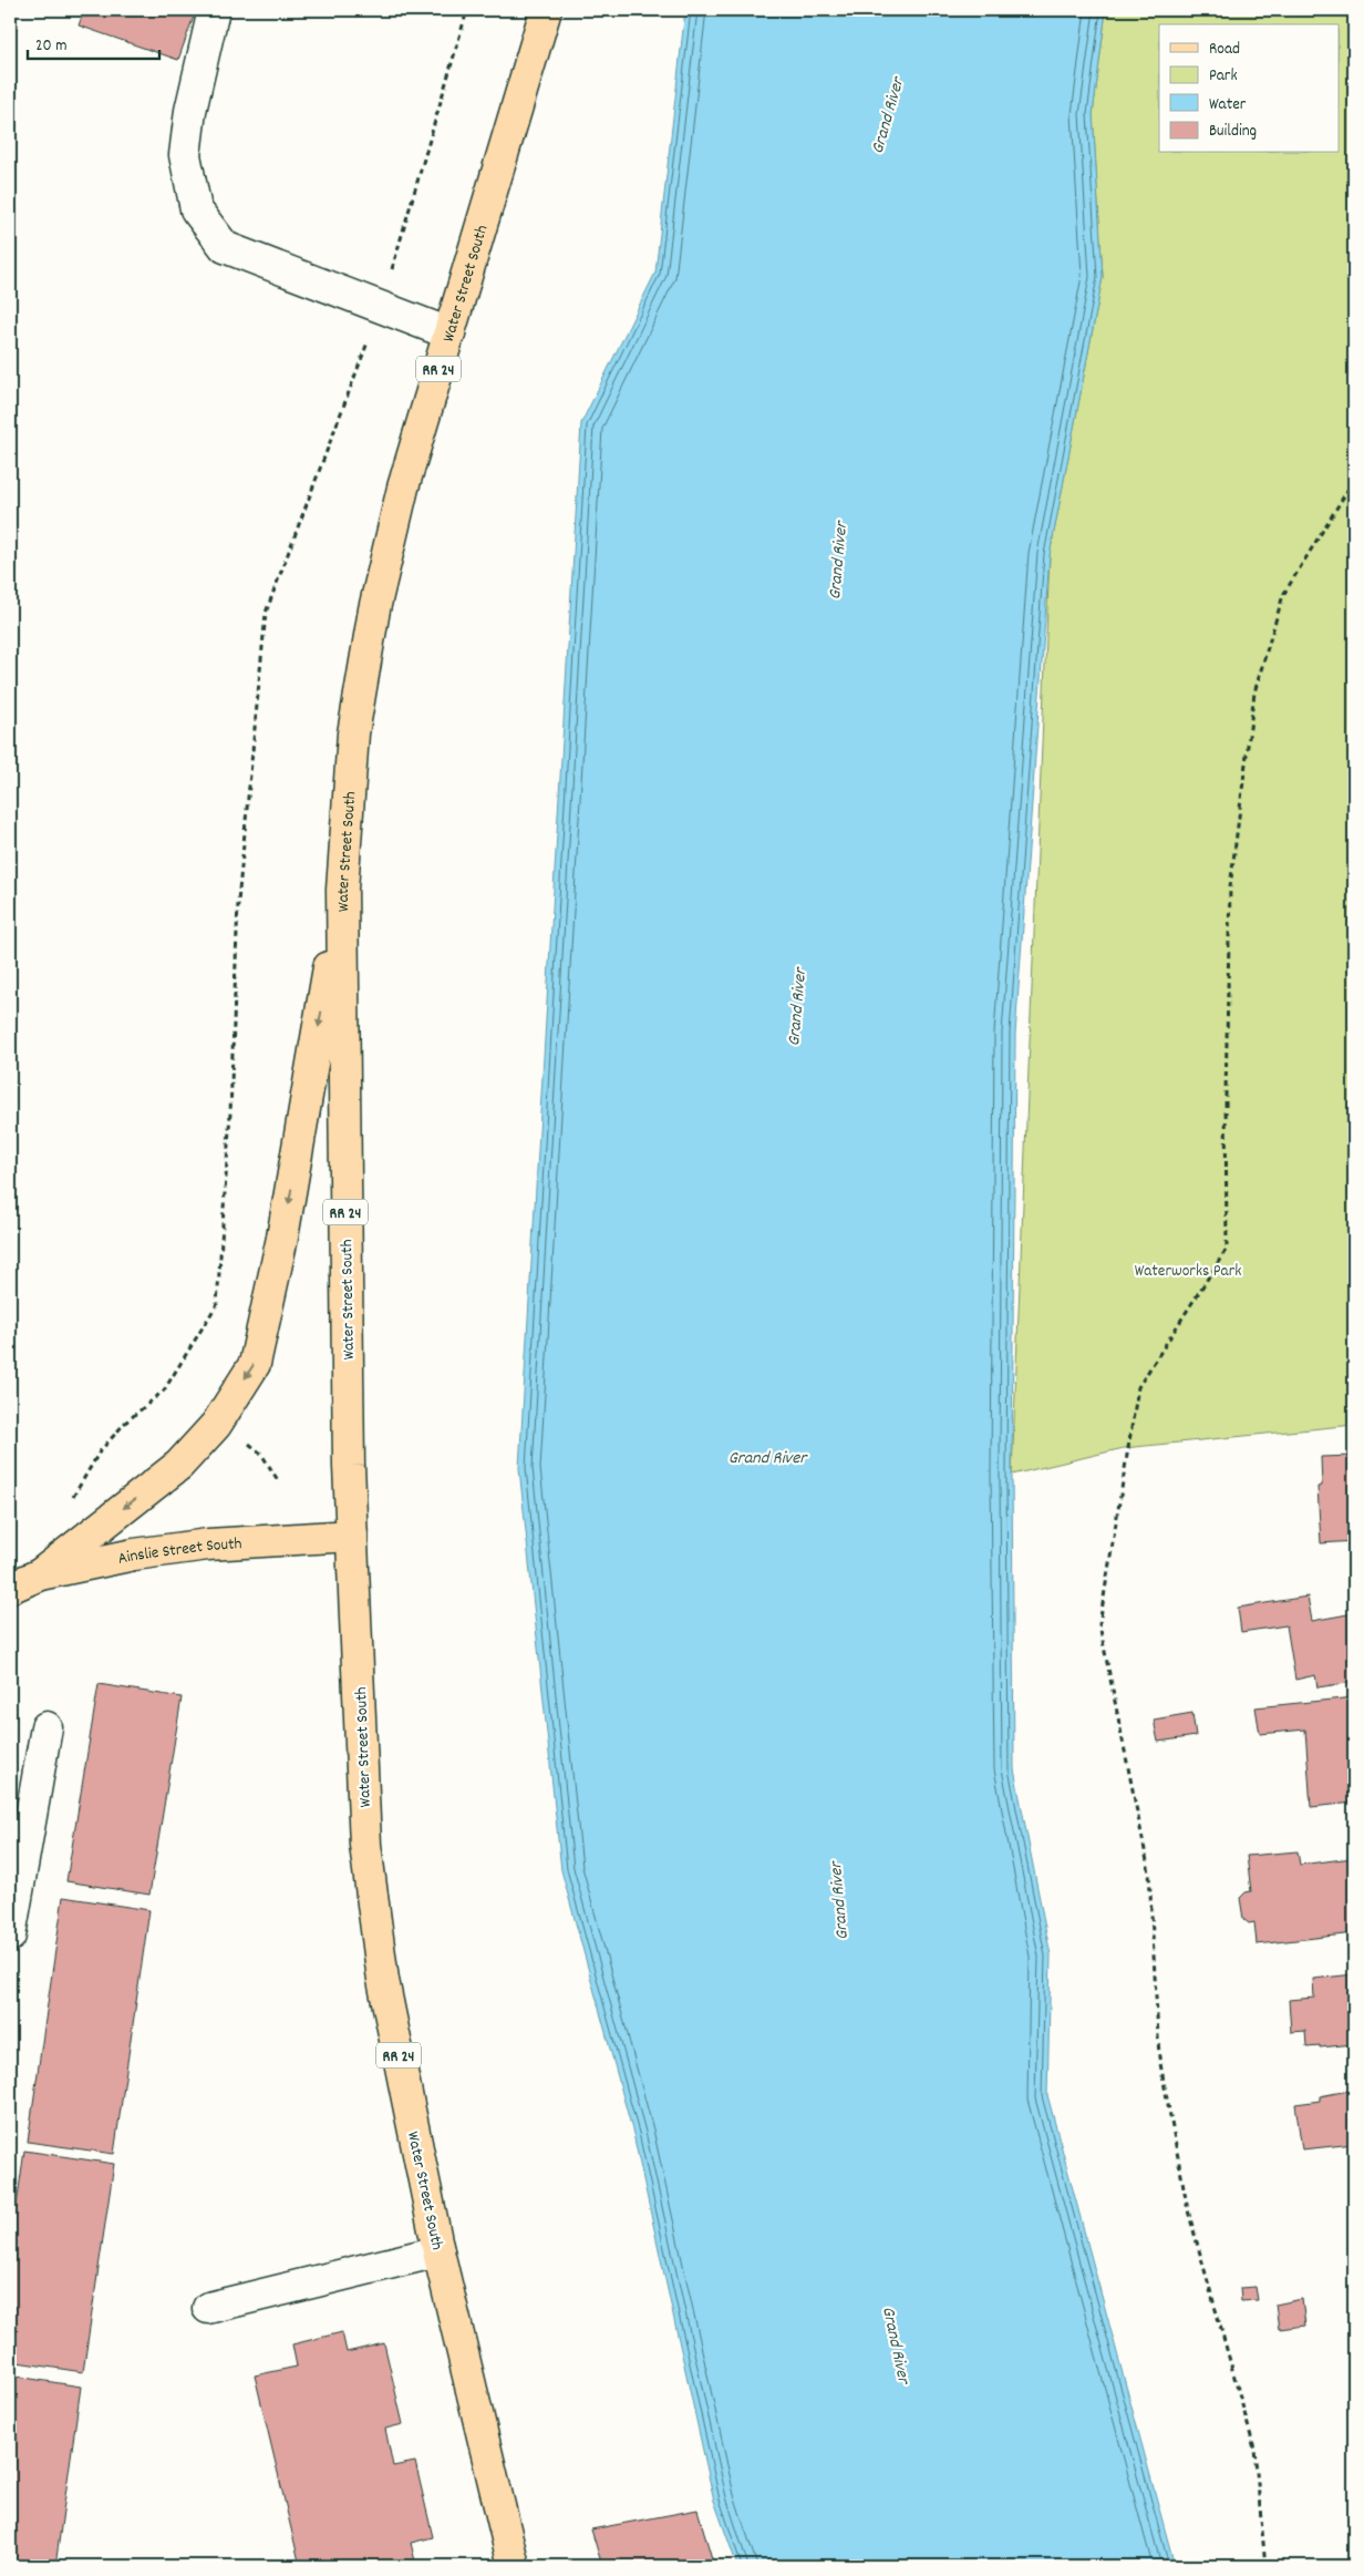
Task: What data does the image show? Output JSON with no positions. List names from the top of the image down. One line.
{"streets":{"main road":["Water Street South","RR 24","Ainslie Street South"]},"crossings":[["Water Street South","Ainslie Street South"]],"water":["Grand River"],"parks":["Waterworks Park"],"legend":["Road","Park","Water","Building"],"scale_bar":"20 m"}
